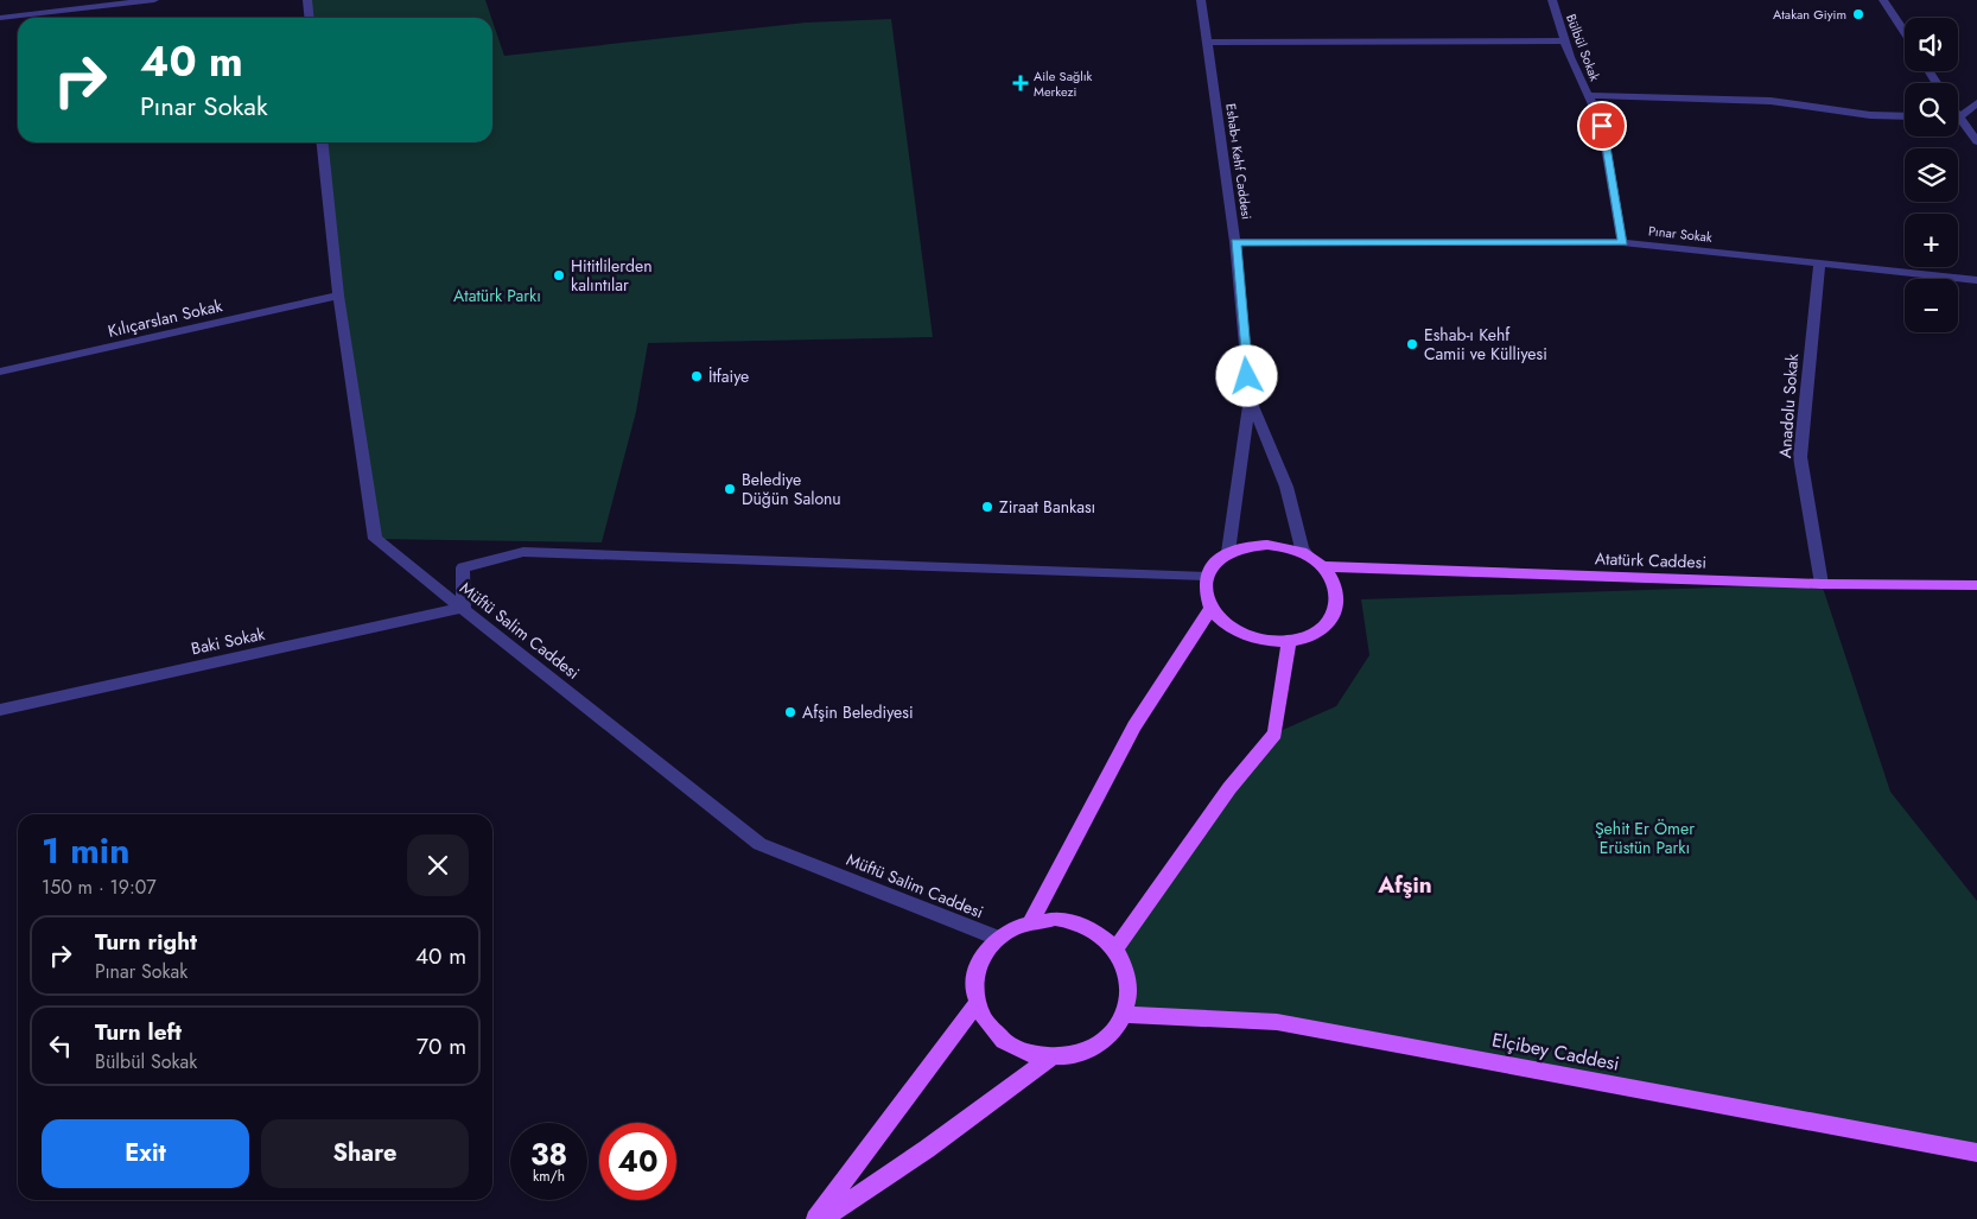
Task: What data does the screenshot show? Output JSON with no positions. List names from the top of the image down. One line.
{"streets":{"main road":["Atatürk Caddesi","Elçibey Caddesi"],"street":["Bülbül Sokak","Eshab-ı Kehf Caddesi","Pınar Sokak","Kılıçarslan Sokak","Anadolu Sokak","Müftü Salim Caddesi","Baki Sokak"]},"crossings":[["Bülbül Sokak","Pınar Sokak"],["Eshab-ı Kehf Caddesi","Pınar Sokak"],["Pınar Sokak","Anadolu Sokak"],["Kılıçarslan Sokak","Müftü Salim Caddesi"],["Anadolu Sokak","Atatürk Caddesi"],["Müftü Salim Caddesi","Baki Sokak"],["Müftü Salim Caddesi","Elçibey Caddesi"]],"districts":["Afşin"],"parks":["Atatürk Parkı","Şehit Er Ömer Erüstün Parkı"],"places":{"other":["Atakan Giyim","Hititlilerden kalıntılar","Eshab-ı Kehf Camii ve Külliyesi","İtfaiye","Belediye Düğün Salonu","Ziraat Bankası","Afşin Belediyesi"],"health":["Aile Sağlık Merkezi"]},"page":{"map_buttons":["+","−"],"turn":["40 m","Pınar Sokak"],"heading":["1 min","150 m · 19:07"],"list":[{"name":"Turn right","note":"Pınar Sokak","value":"40 m"},{"name":"Turn left","note":"Bülbül Sokak","value":"70 m"}],"buttons":["Exit","Share"],"speed":"38 km/h","limit":"40"}}
